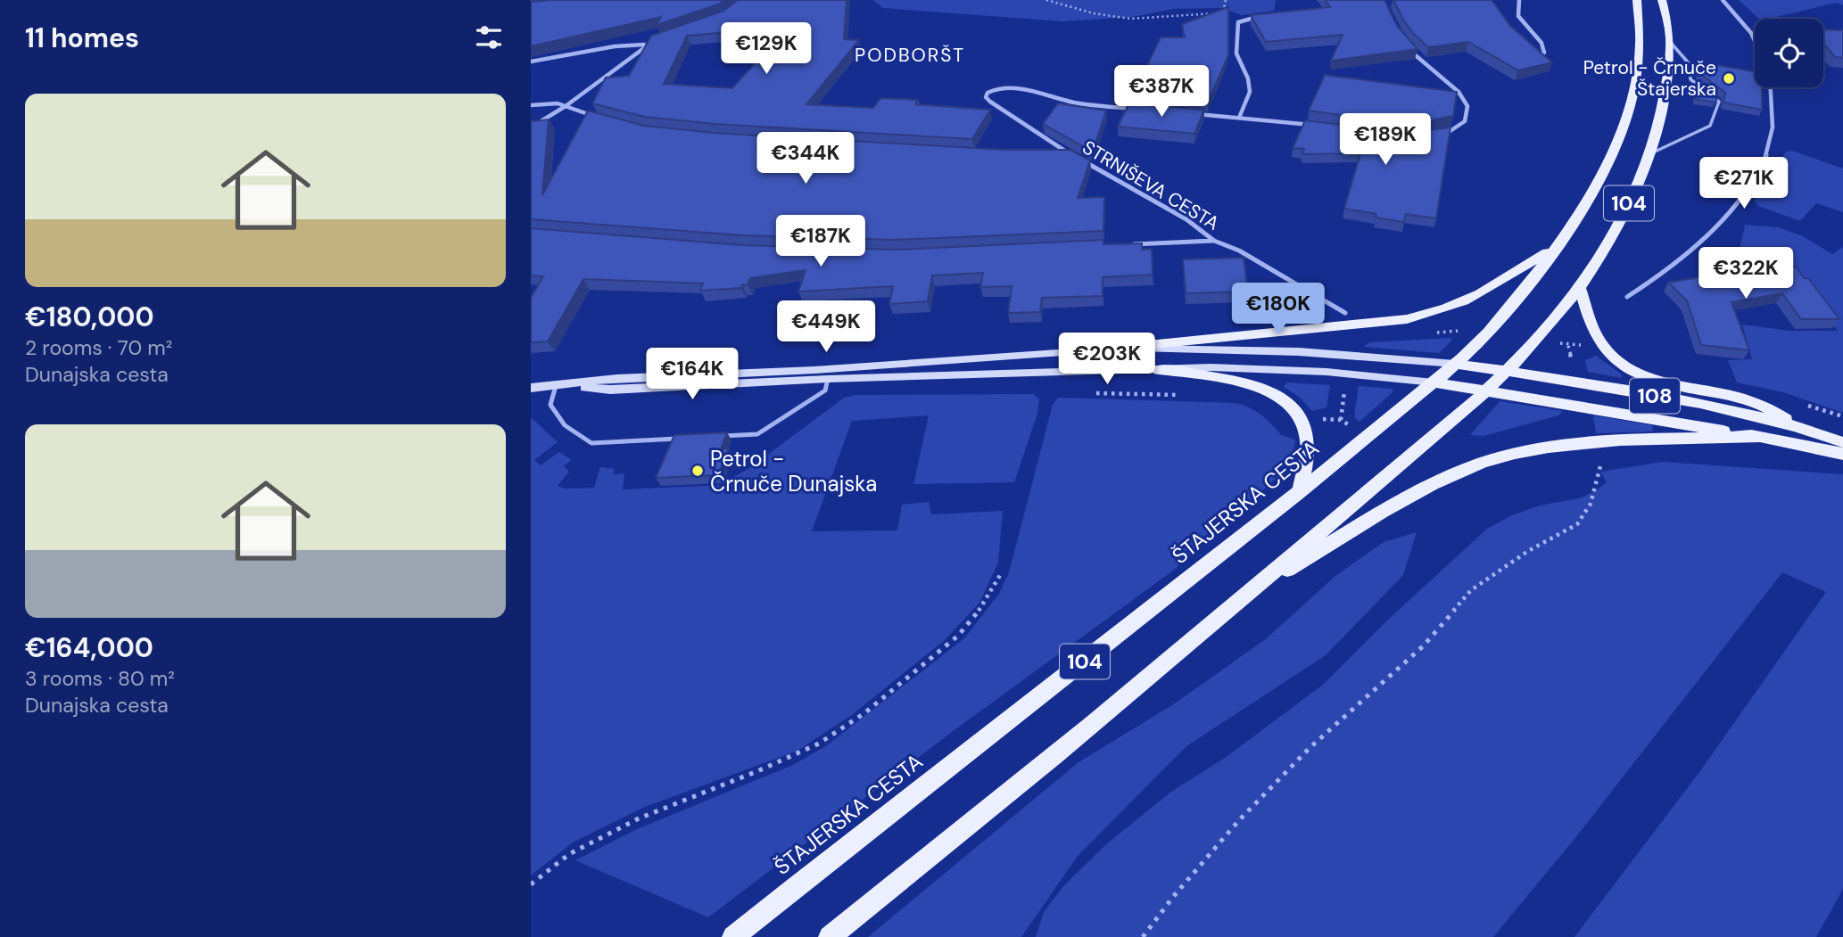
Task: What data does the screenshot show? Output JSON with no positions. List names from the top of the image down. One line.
{"streets":{"main road":["104","108","ŠTAJERSKA CESTA"],"street":["STRNIŠEVA CESTA"]},"crossings":[["104","108"],["108","ŠTAJERSKA CESTA"]],"districts":["PODBORŠT"],"places":["Petrol - Črnuče Štajerska","Petrol - Črnuče Dunajska"],"page":{"heading":"11 homes","price":["€129K","€387K","€189K","€344K","€271K","€187K","€322K","€180K","€449K","€203K","€164K"],"list":[{"name":"€180,000","note":"2 rooms · 70 m² · Dunajska cesta"},{"name":"€164,000","note":"3 rooms · 80 m² · Dunajska cesta"}]}}
